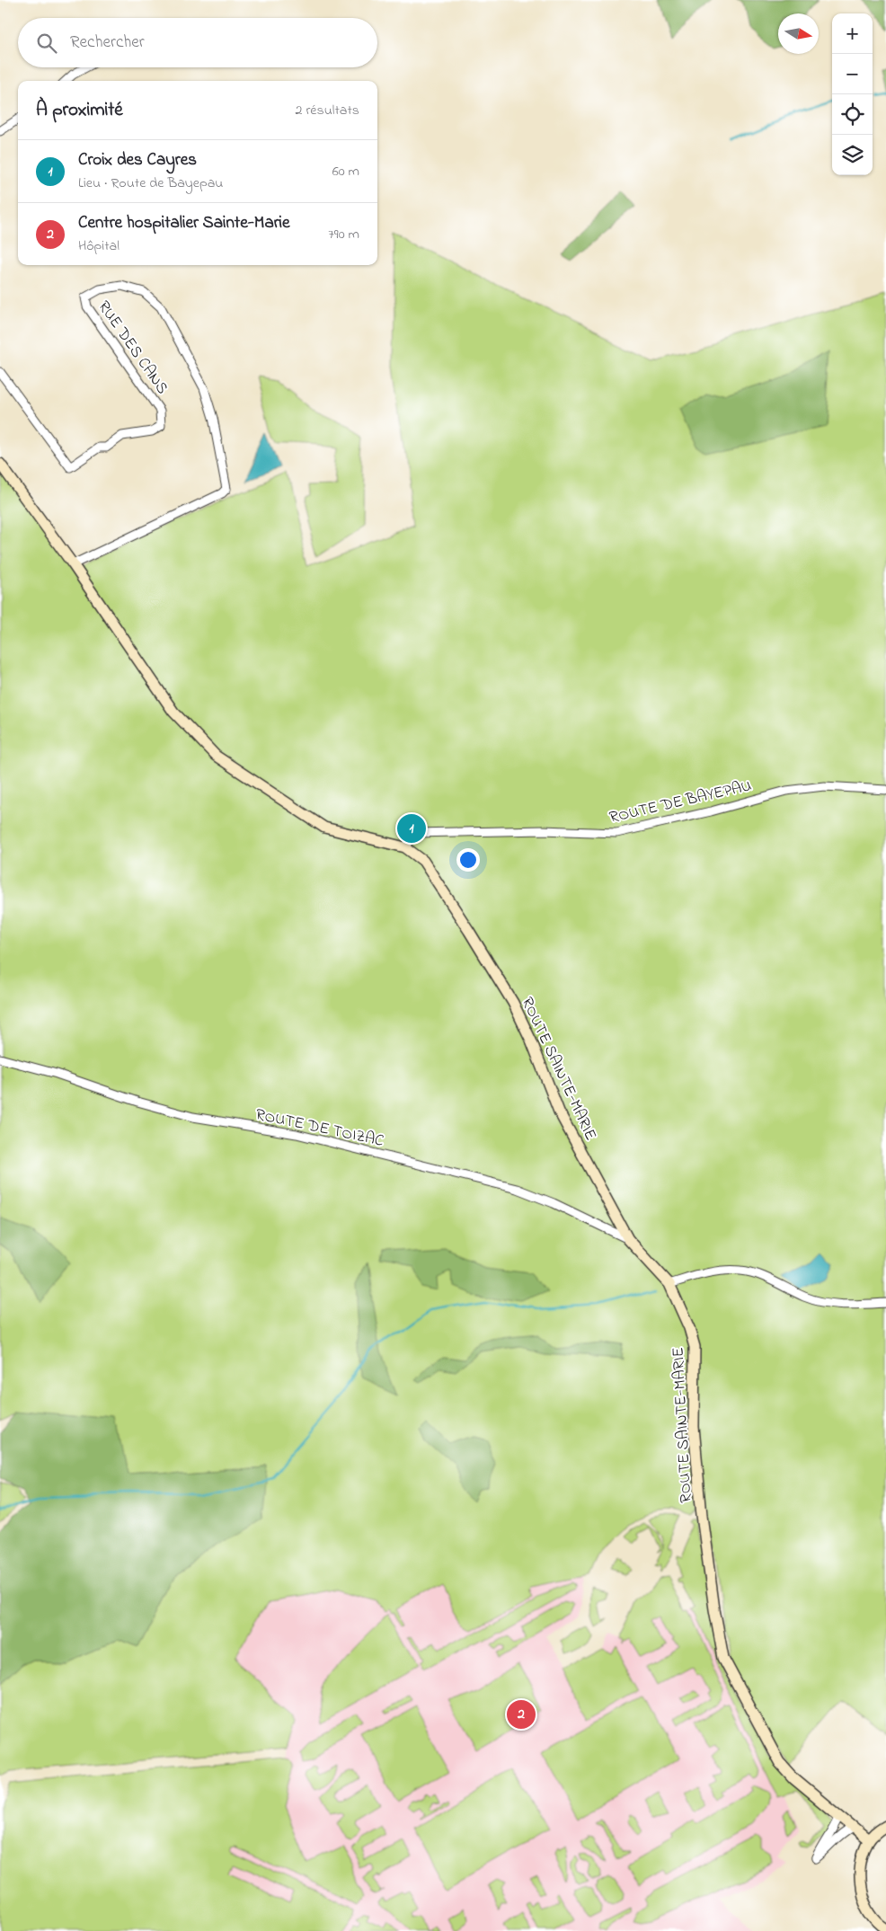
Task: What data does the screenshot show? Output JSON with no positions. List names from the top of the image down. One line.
{"streets":{"street":["RUE DES CANS","ROUTE DE BAYEPAU","ROUTE SAINTE-MARIE","ROUTE DE TOIZAC"]},"crossings":[["ROUTE DE BAYEPAU","ROUTE SAINTE-MARIE"],["ROUTE SAINTE-MARIE","ROUTE DE TOIZAC"]],"north":"right","page":{"map_buttons":["+","−"],"search":"Rechercher","heading":["À proximité","2 résultats"],"list":[{"mark":"1","name":"Croix des Cayres","note":"Lieu · Route de Bayepau","value":"60 m"},{"mark":"2","name":"Centre hospitalier Sainte-Marie","note":"Hôpital","value":"790 m"}],"pins":["1","2"]}}
